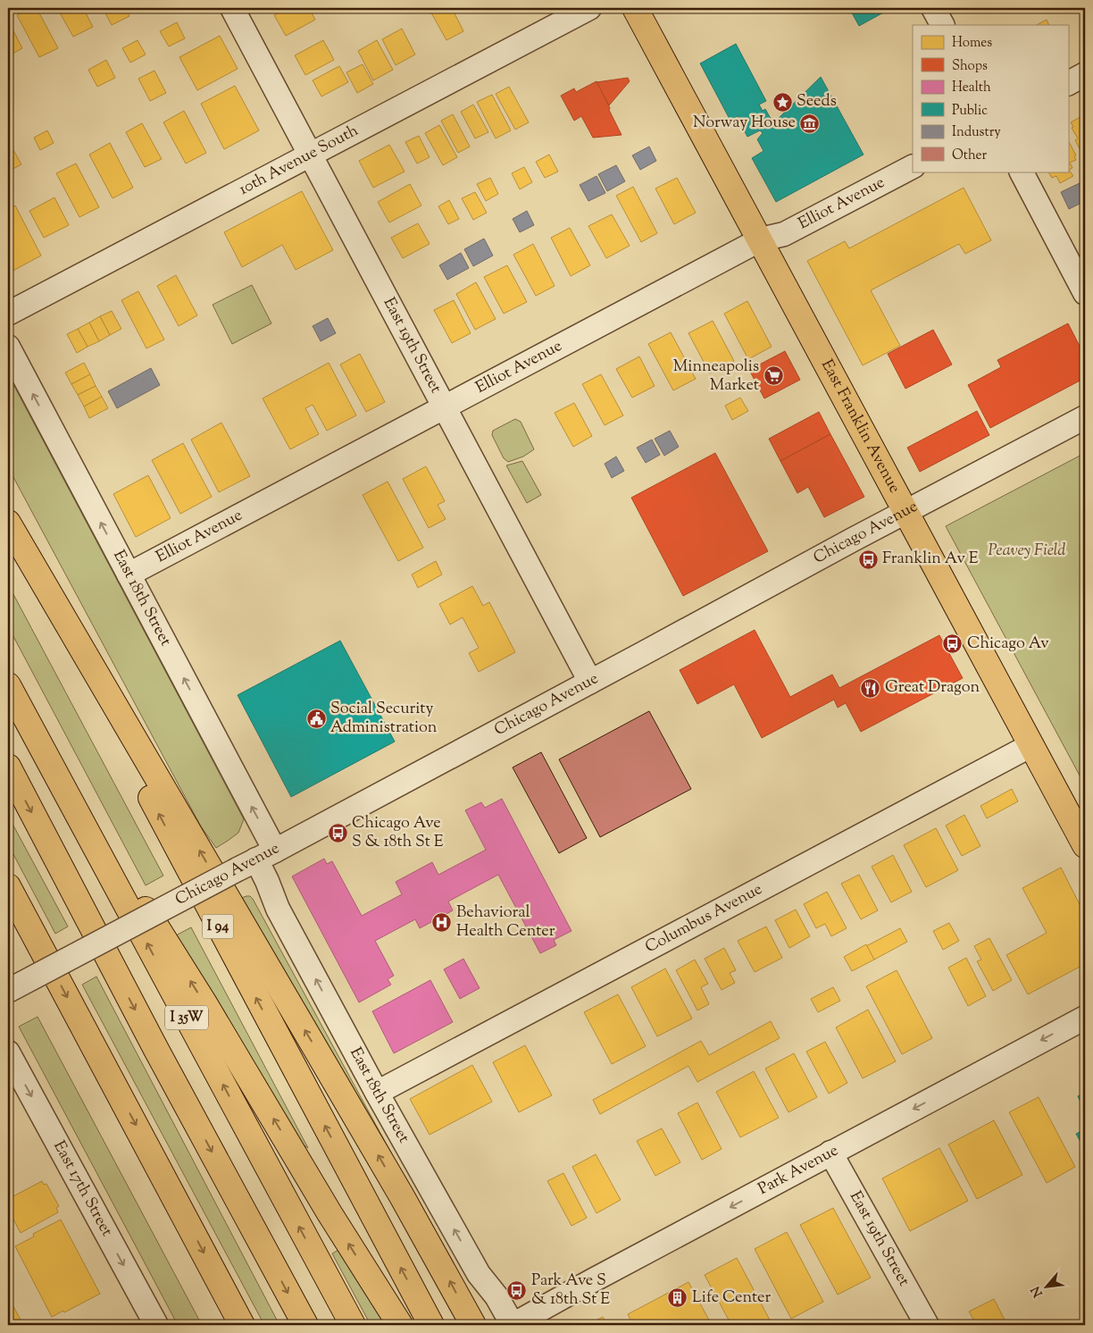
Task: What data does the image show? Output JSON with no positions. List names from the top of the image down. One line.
{"streets":{"main road":["East Franklin Avenue","I 94","I 35W"],"street":["10th Avenue South","Elliot Avenue","East 19th Street","Chicago Avenue","East 18th Street","Columbus Avenue","Park Avenue","East 17th Street"]},"crossings":[["10th Avenue South","East 19th Street"],["Elliot Avenue","East 19th Street"],["Elliot Avenue","East Franklin Avenue"],["Elliot Avenue","East 18th Street"],["East 19th Street","Chicago Avenue"],["East 19th Street","Park Avenue"],["East Franklin Avenue","Chicago Avenue"],["East Franklin Avenue","Columbus Avenue"],["Chicago Avenue","East 18th Street"],["East 18th Street","Columbus Avenue"],["East 18th Street","Park Avenue"]],"one_way":["East 18th Street","Park Avenue","East 17th Street"],"parks":["Peavey Field"],"places":{"place":["Seeds"],"museum":["Norway House"],"supermarket":["Minneapolis Market"],"bus stop":["Franklin Av E","Chicago Av","Chicago Ave S & 18th St E","Park Ave S & 18th St E"],"restaurant":["Great Dragon"],"public building":["Social Security Administration"],"hospital":["Behavioral Health Center"],"building":["Life Center"]},"legend":["Homes","Shops","Health","Public","Industry","Other"],"north":"bottom left"}
